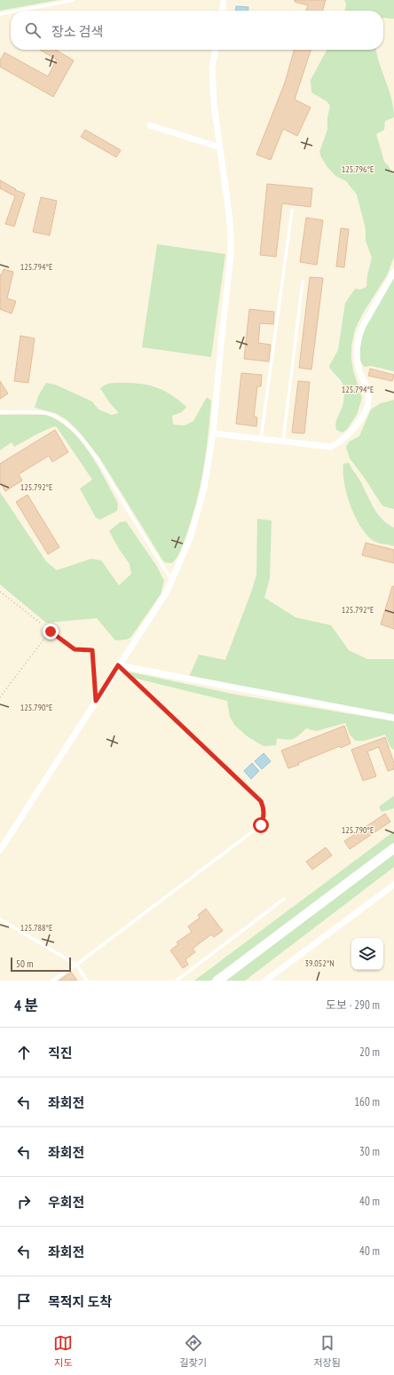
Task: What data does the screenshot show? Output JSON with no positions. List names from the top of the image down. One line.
{"scale_bar":"50 m","page":{"search":"장소 검색","scale":"50 m","heading":["4 분","도보 · 290 m"],"list":[["직진","20 m"],["좌회전","160 m"],["좌회전","30 m"],["우회전","40 m"],["좌회전","40 m"],"목적지 도착"],"nav":["지도","길찾기","저장됨"]},"coordinates":["125.796°E","125.794°E","125.792°E","125.790°E","125.788°E","39.052°N"]}
